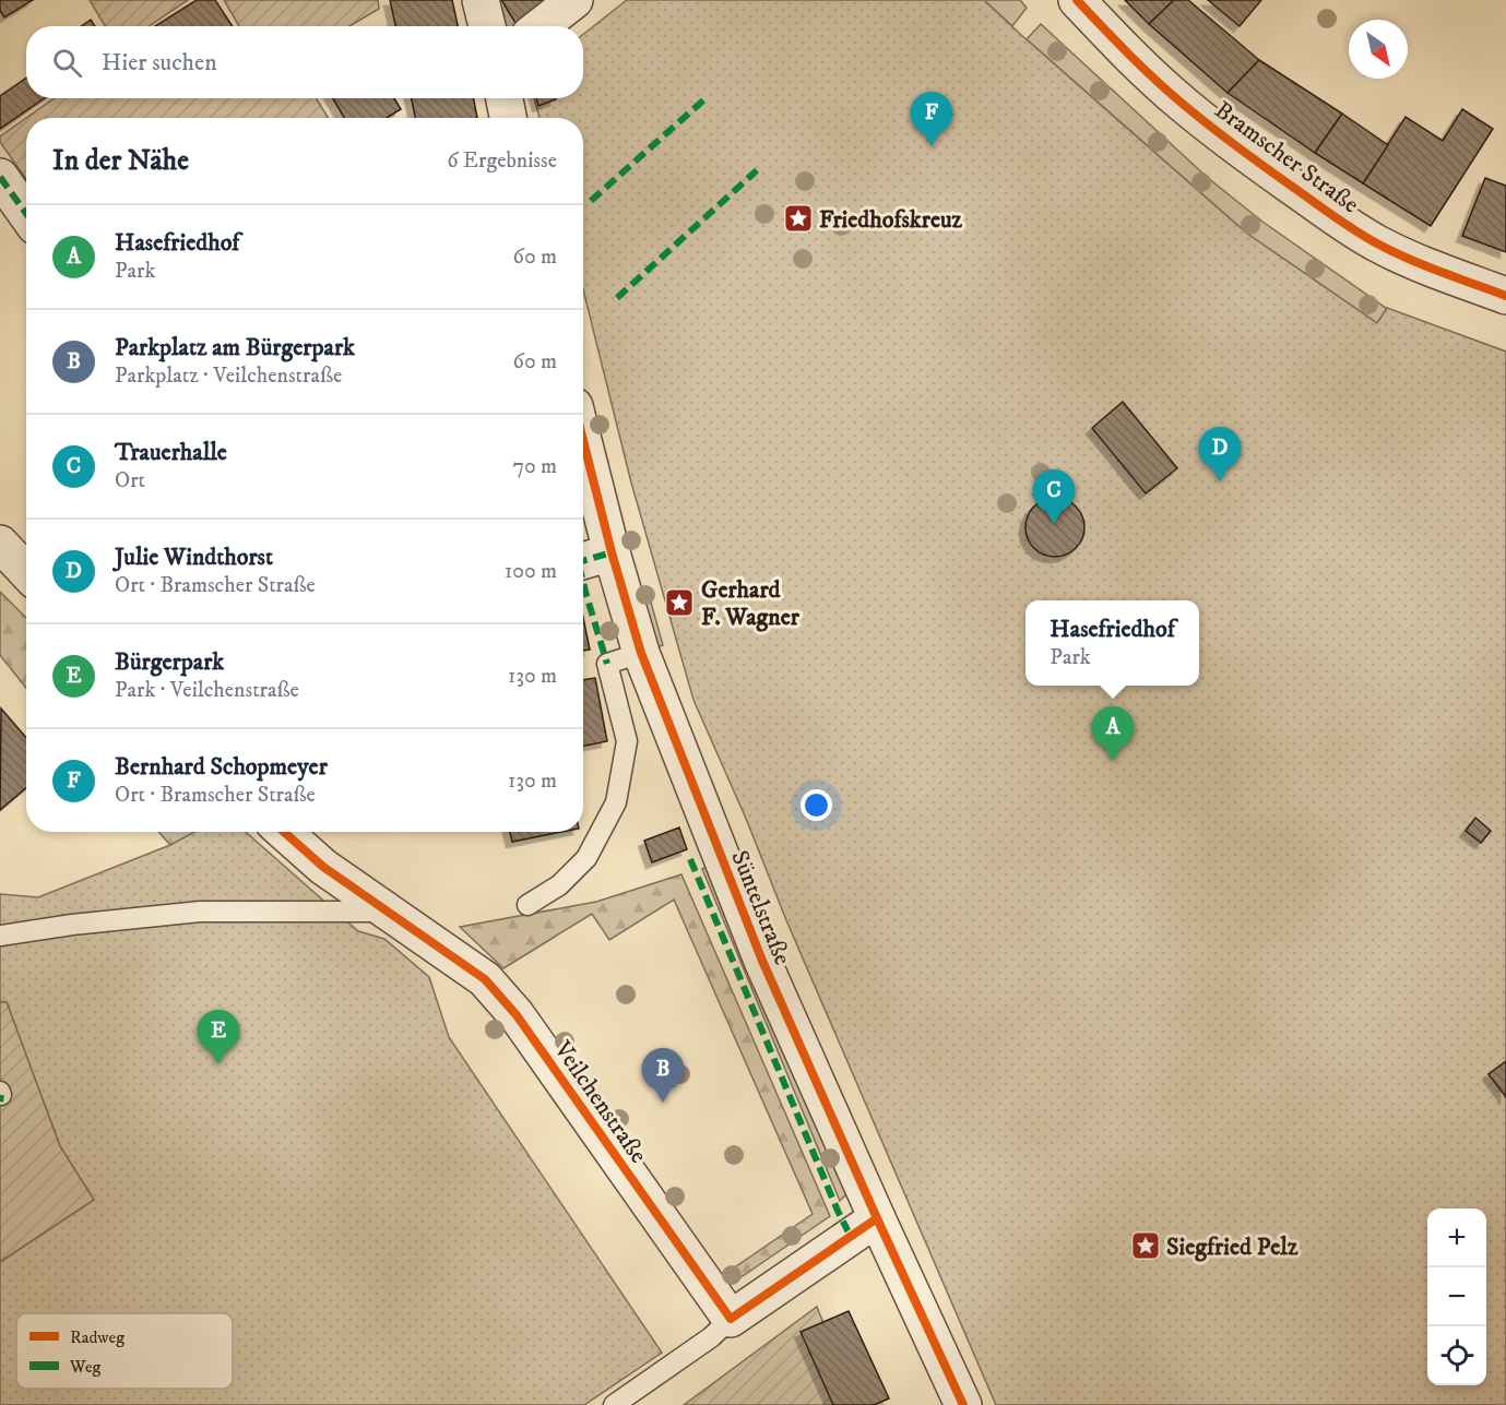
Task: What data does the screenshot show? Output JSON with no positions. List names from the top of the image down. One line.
{"streets":{"street":["Bramscher Straße","Süntelstraße","Veilchenstraße"]},"places":{"place":["Friedhofskreuz","Gerhard F. Wagner","Siegfried Pelz"]},"legend":["Radweg","Weg"],"north":"bottom right","page":{"search":"Hier suchen","pins":["F","D","C","A","E","B"],"heading":["In der Nähe","6 Ergebnisse"],"list":[{"mark":"A","name":"Hasefriedhof","note":"Park","value":"60 m"},{"mark":"B","name":"Parkplatz am Bürgerpark","note":"Parkplatz · Veilchenstraße","value":"60 m"},{"mark":"C","name":"Trauerhalle","note":"Ort","value":"70 m"},{"mark":"D","name":"Julie Windthorst","note":"Ort · Bramscher Straße","value":"100 m"},{"mark":"E","name":"Bürgerpark","note":"Park · Veilchenstraße","value":"130 m"},{"mark":"F","name":"Bernhard Schopmeyer","note":"Ort · Bramscher Straße","value":"130 m"}],"popup":["Hasefriedhof","Park"],"map_buttons":["+","−"]}}
